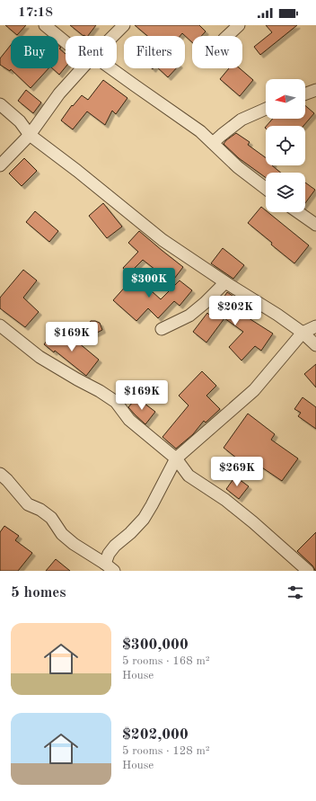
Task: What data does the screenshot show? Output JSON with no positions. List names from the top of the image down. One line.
{"north":"left","page":{"status":"17:18","chip":["Buy","Rent","Filters","New"],"price":["$300K","$202K","$169K","$169K","$269K"],"heading":"5 homes","list":[{"name":"$300,000","note":"5 rooms · 168 m² · House"},{"name":"$202,000","note":"5 rooms · 128 m² · House"}]}}
